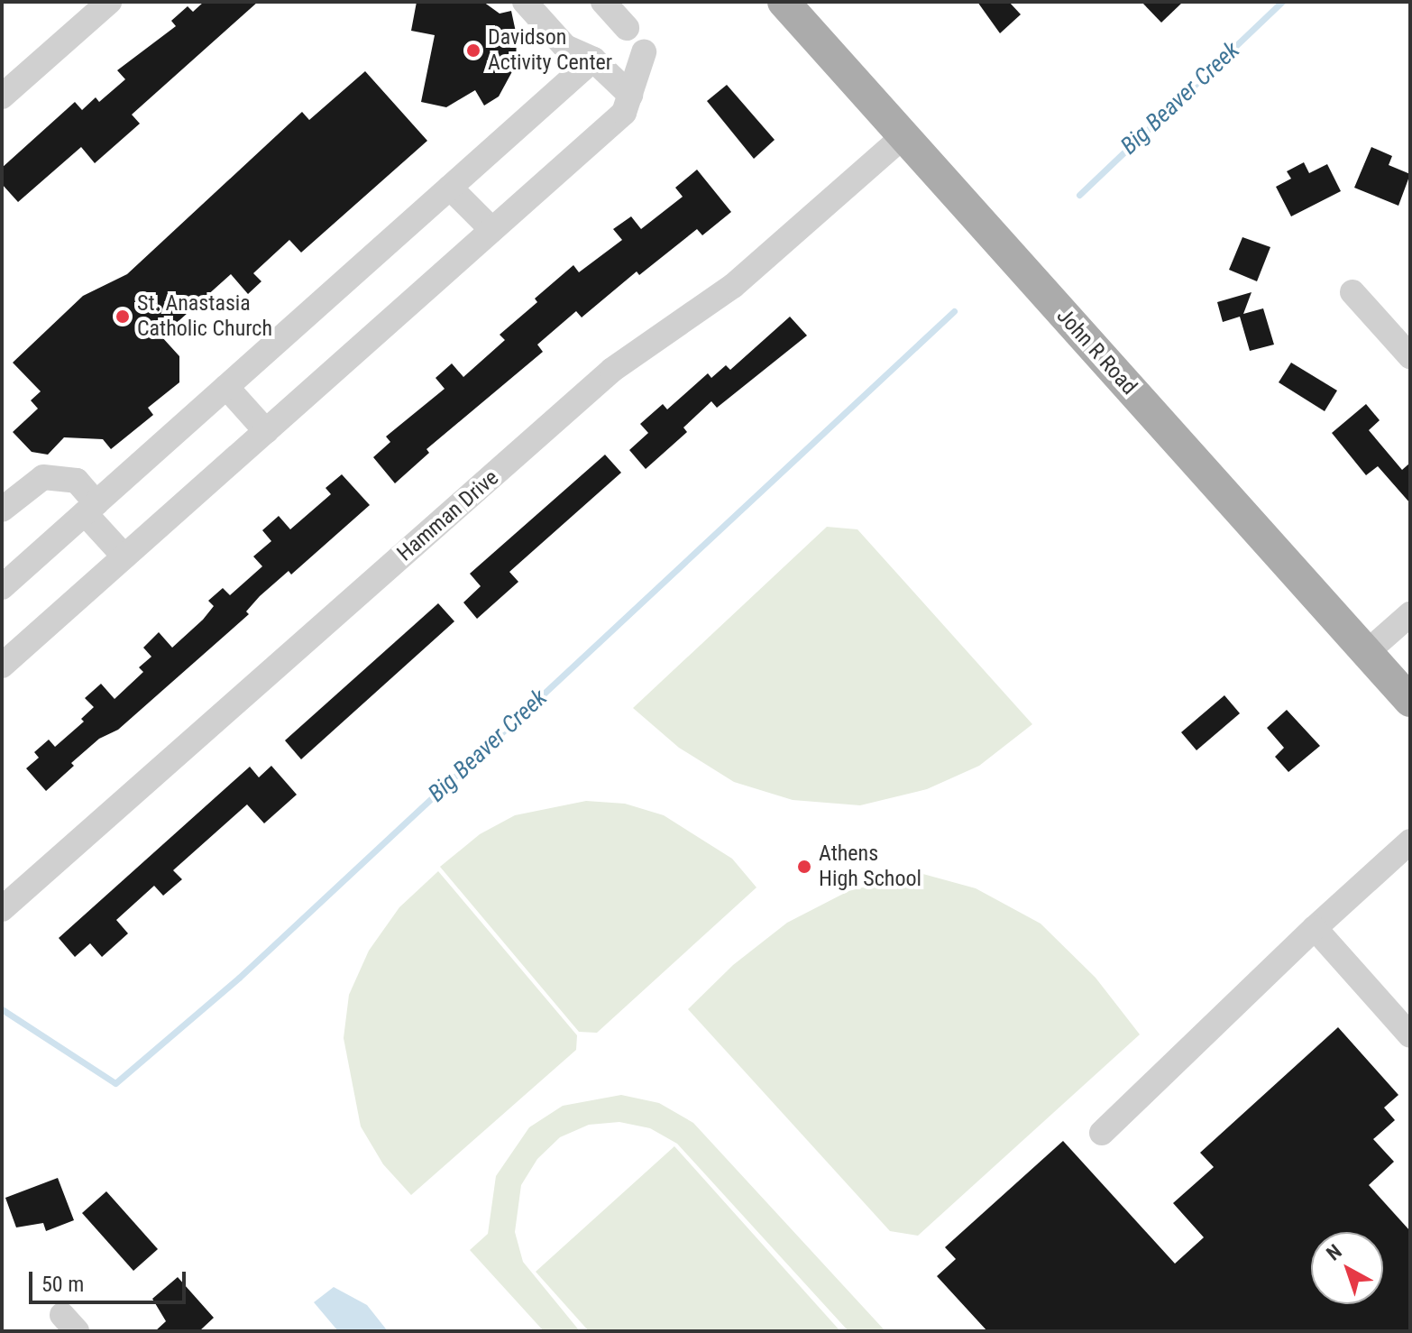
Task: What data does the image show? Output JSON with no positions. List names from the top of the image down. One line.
{"streets":{"main road":["John R Road"],"street":["Hamman Drive"]},"crossings":[["John R Road","Hamman Drive"]],"water":["Big Beaver Creek"],"places":["Davidson Activity Center","St. Anastasia Catholic Church","Athens High School"],"scale_bar":"50 m","north":"top left"}
